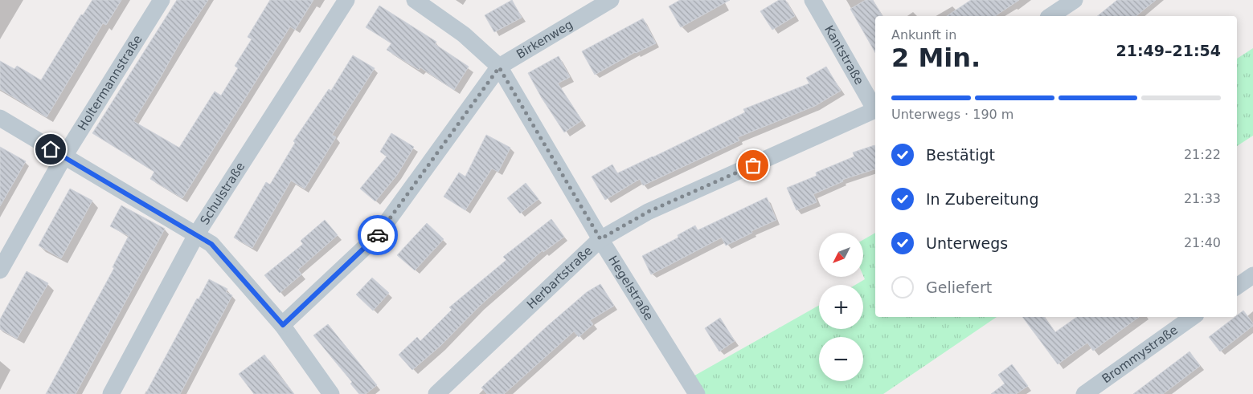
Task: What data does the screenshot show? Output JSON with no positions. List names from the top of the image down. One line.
{"streets":{"street":["Birkenweg","Kantstraße","Holtermannstraße","Schulstraße","Herbartstraße","Hegelstraße","Brommystraße"]},"crossings":[["Birkenweg","Hegelstraße"],["Herbartstraße","Hegelstraße"]],"north":"bottom left","page":{"heading":["2 Min.","Ankunft in","21:49–21:54"],"bar":"Unterwegs · 190 m","list":[["Bestätigt","21:22"],["In Zubereitung","21:33"],["Unterwegs","21:40"],"Geliefert"],"map_buttons":["+","−"]}}
